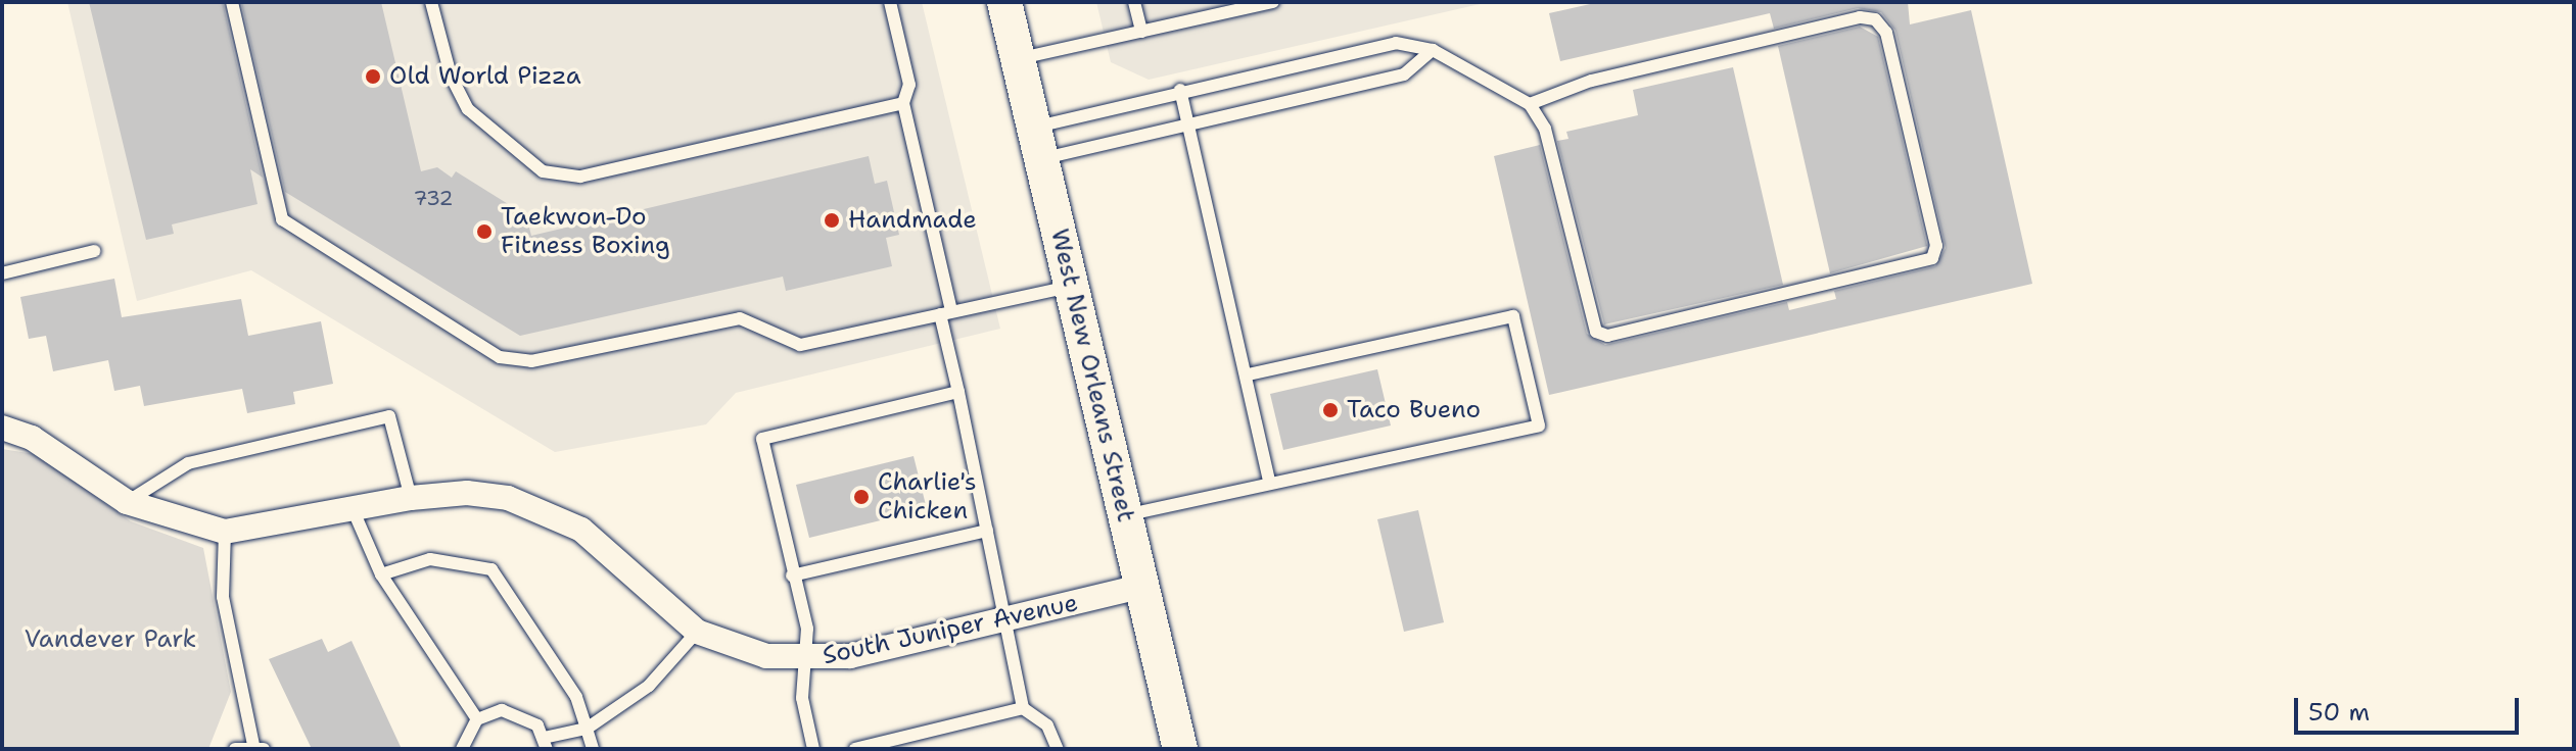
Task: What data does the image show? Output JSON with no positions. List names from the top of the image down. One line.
{"streets":{"main road":["West New Orleans Street"],"street":["South Juniper Avenue"]},"crossings":[["West New Orleans Street","South Juniper Avenue"]],"parks":["Vandever Park"],"places":["Old World Pizza","Handmade","Taekwon-Do Fitness Boxing","Taco Bueno","Charlie's Chicken"],"house_numbers":["732"],"scale_bar":"50 m"}
